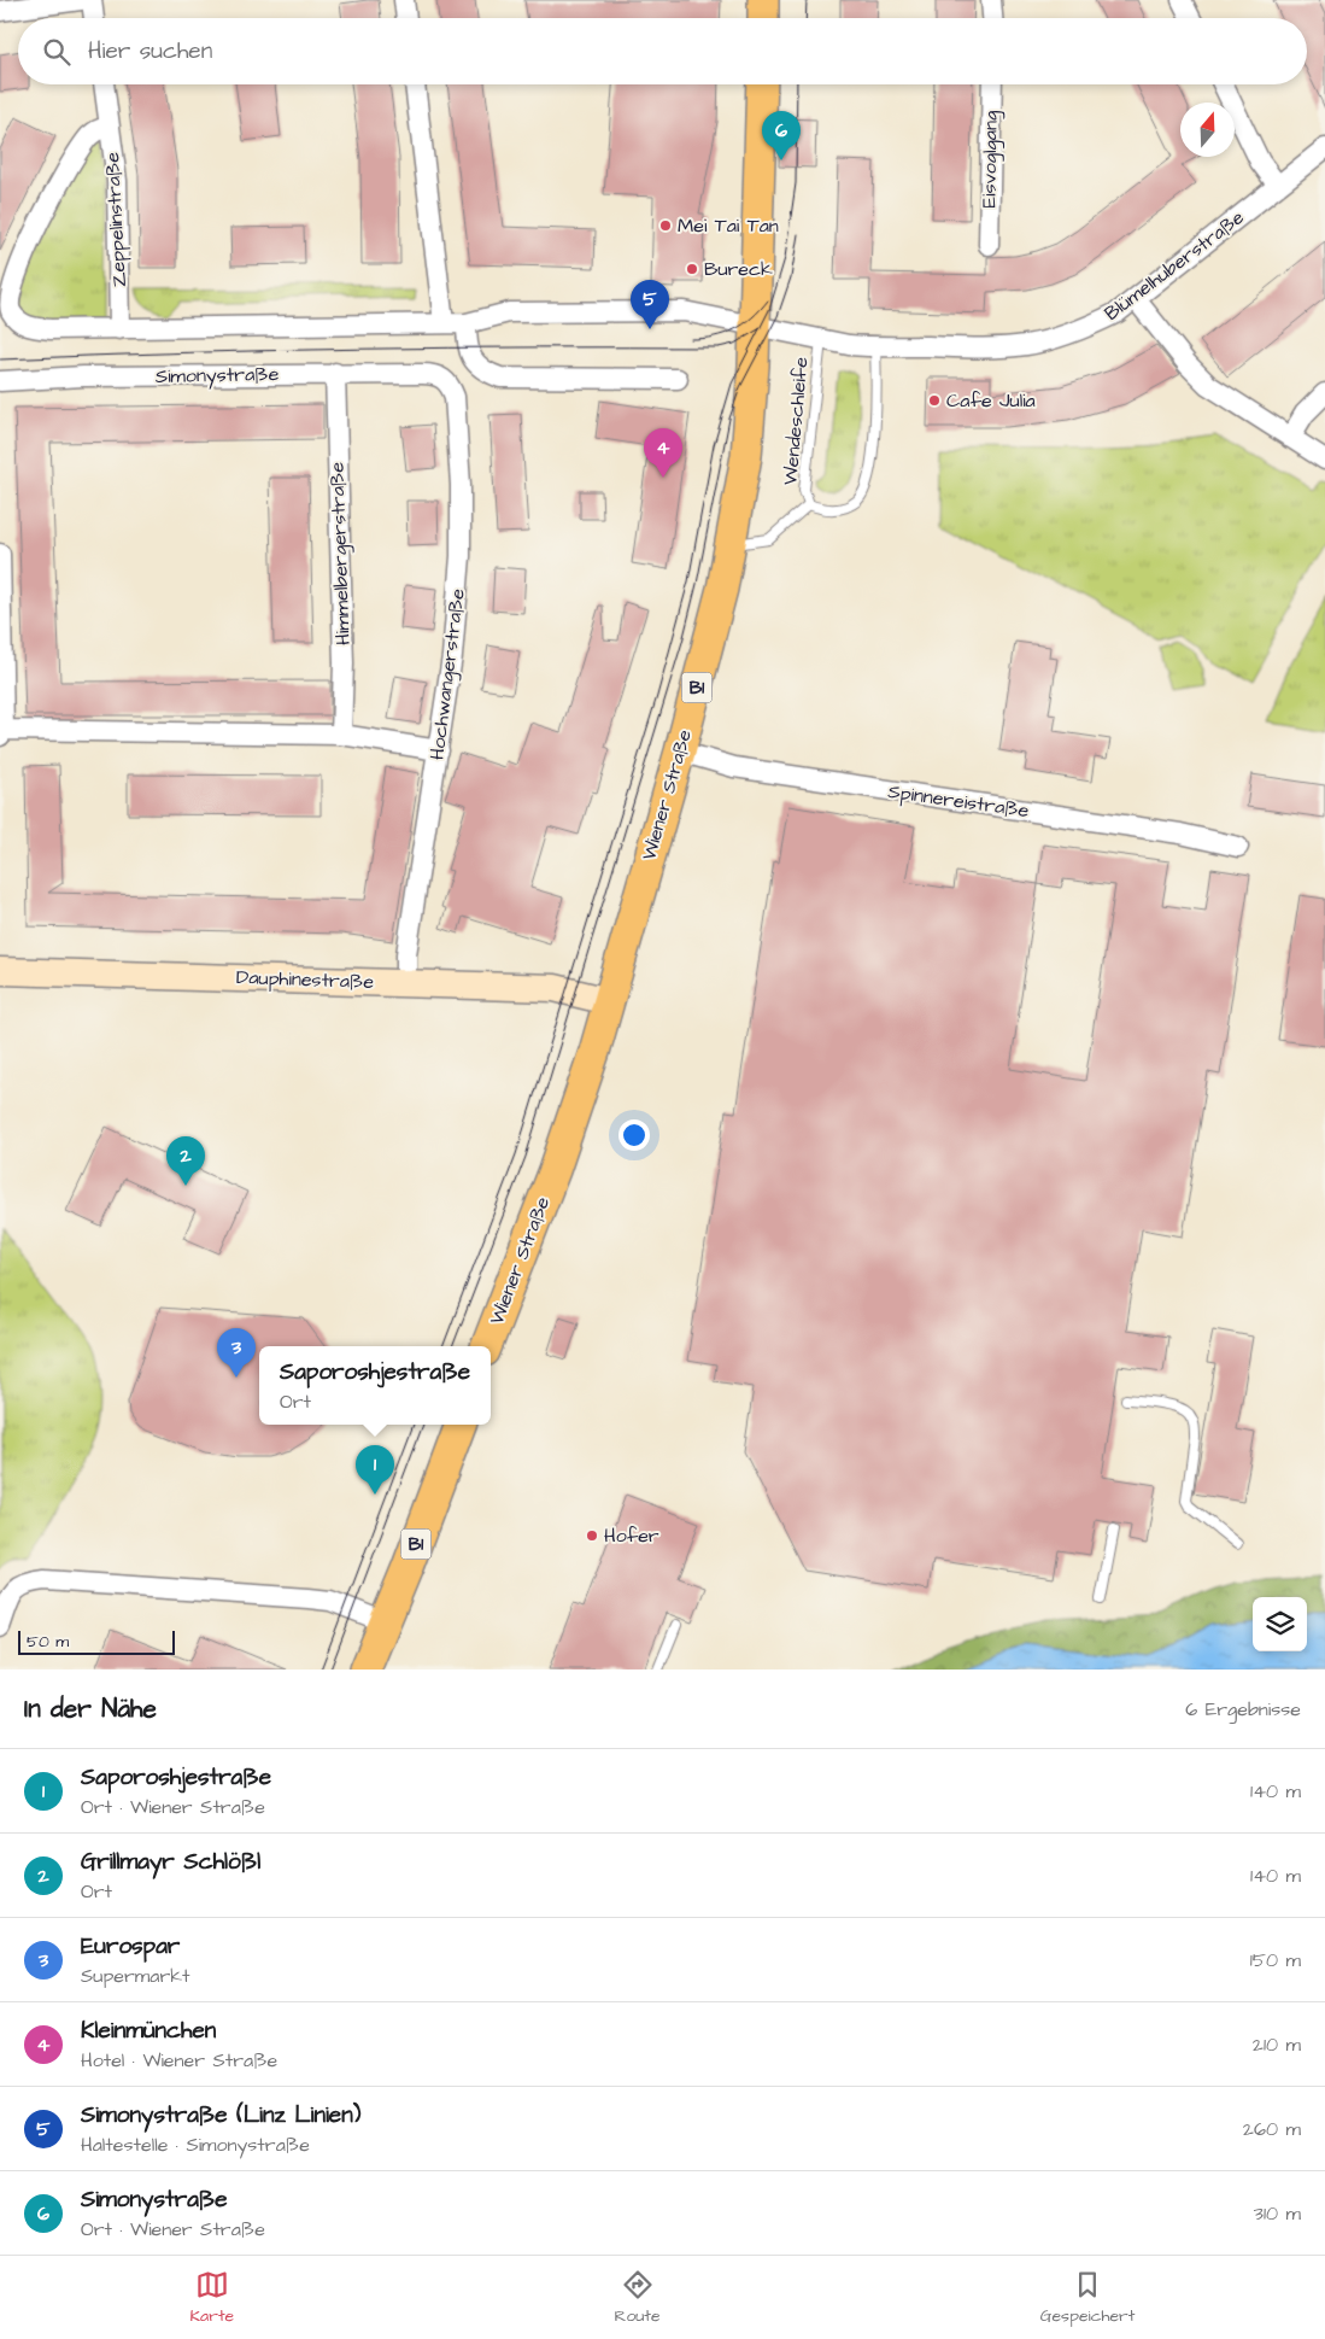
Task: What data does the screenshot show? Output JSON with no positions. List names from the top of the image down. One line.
{"streets":{"main road":["B1","Wiener Straße","Dauphinestraße"],"street":["Eisvoglgang","Zeppelinstraße","Blümelhuberstraße","Simonystraße","Himmelbergerstraße","Hochwangerstraße","Spinnereistraße"],"lane":["Wendeschleife"]},"crossings":[["Blümelhuberstraße","Wendeschleife"],["Blümelhuberstraße","Wiener Straße"],["Simonystraße","Himmelbergerstraße"],["Simonystraße","Hochwangerstraße"],["Hochwangerstraße","Dauphinestraße"],["Wiener Straße","Spinnereistraße"],["Wiener Straße","Dauphinestraße"]],"places":["Mei Tai Tan","Bureck","Cafe Julia","Hofer"],"scale_bar":"50 m","north":"top","page":{"search":"Hier suchen","pins":["6","5","4","2","3","1"],"popup":["Saporoshjestraße","Ort"],"scale":"50 m","heading":["In der Nähe","6 Ergebnisse"],"list":[{"mark":"1","name":"Saporoshjestraße","note":"Ort · Wiener Straße","value":"140 m"},{"mark":"2","name":"Grillmayr Schlößl","note":"Ort","value":"140 m"},{"mark":"3","name":"Eurospar","note":"Supermarkt","value":"150 m"},{"mark":"4","name":"Kleinmünchen","note":"Hotel · Wiener Straße","value":"210 m"},{"mark":"5","name":"Simonystraße (Linz Linien)","note":"Haltestelle · Simonystraße","value":"260 m"},{"mark":"6","name":"Simonystraße","note":"Ort · Wiener Straße","value":"310 m"}],"nav":["Karte","Route","Gespeichert"]}}
